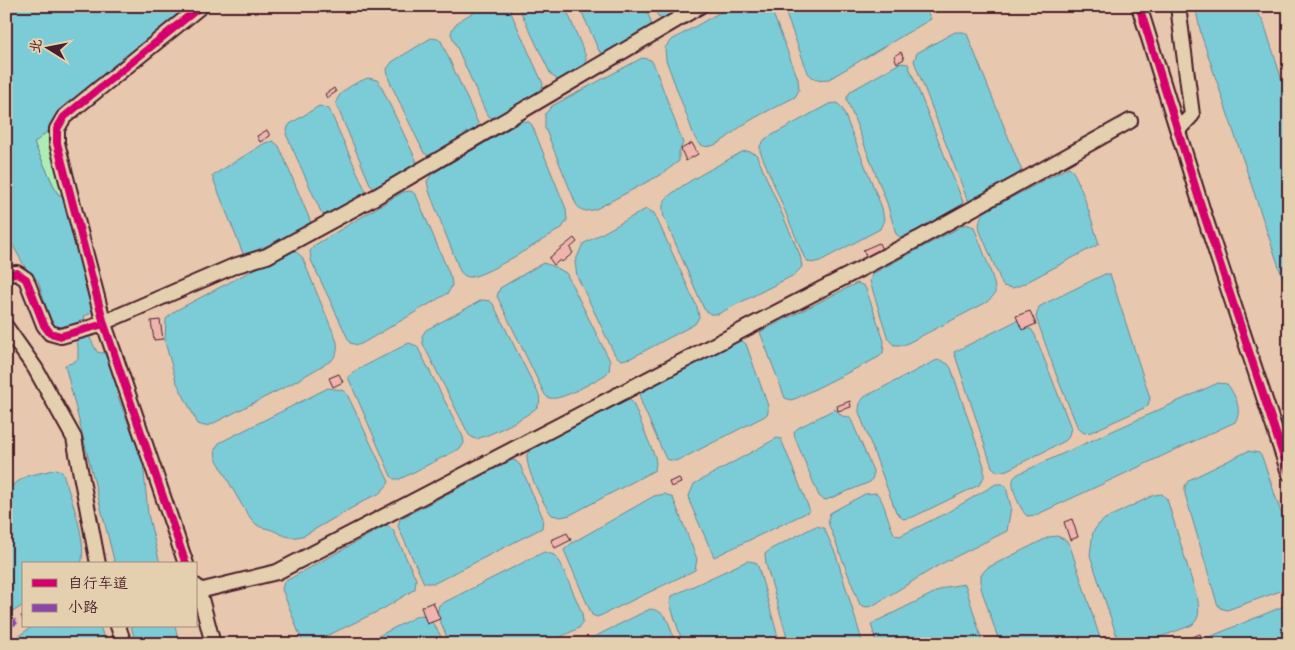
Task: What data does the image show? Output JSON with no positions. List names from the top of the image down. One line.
{"legend":["自行车道","小路"],"north":"left"}
